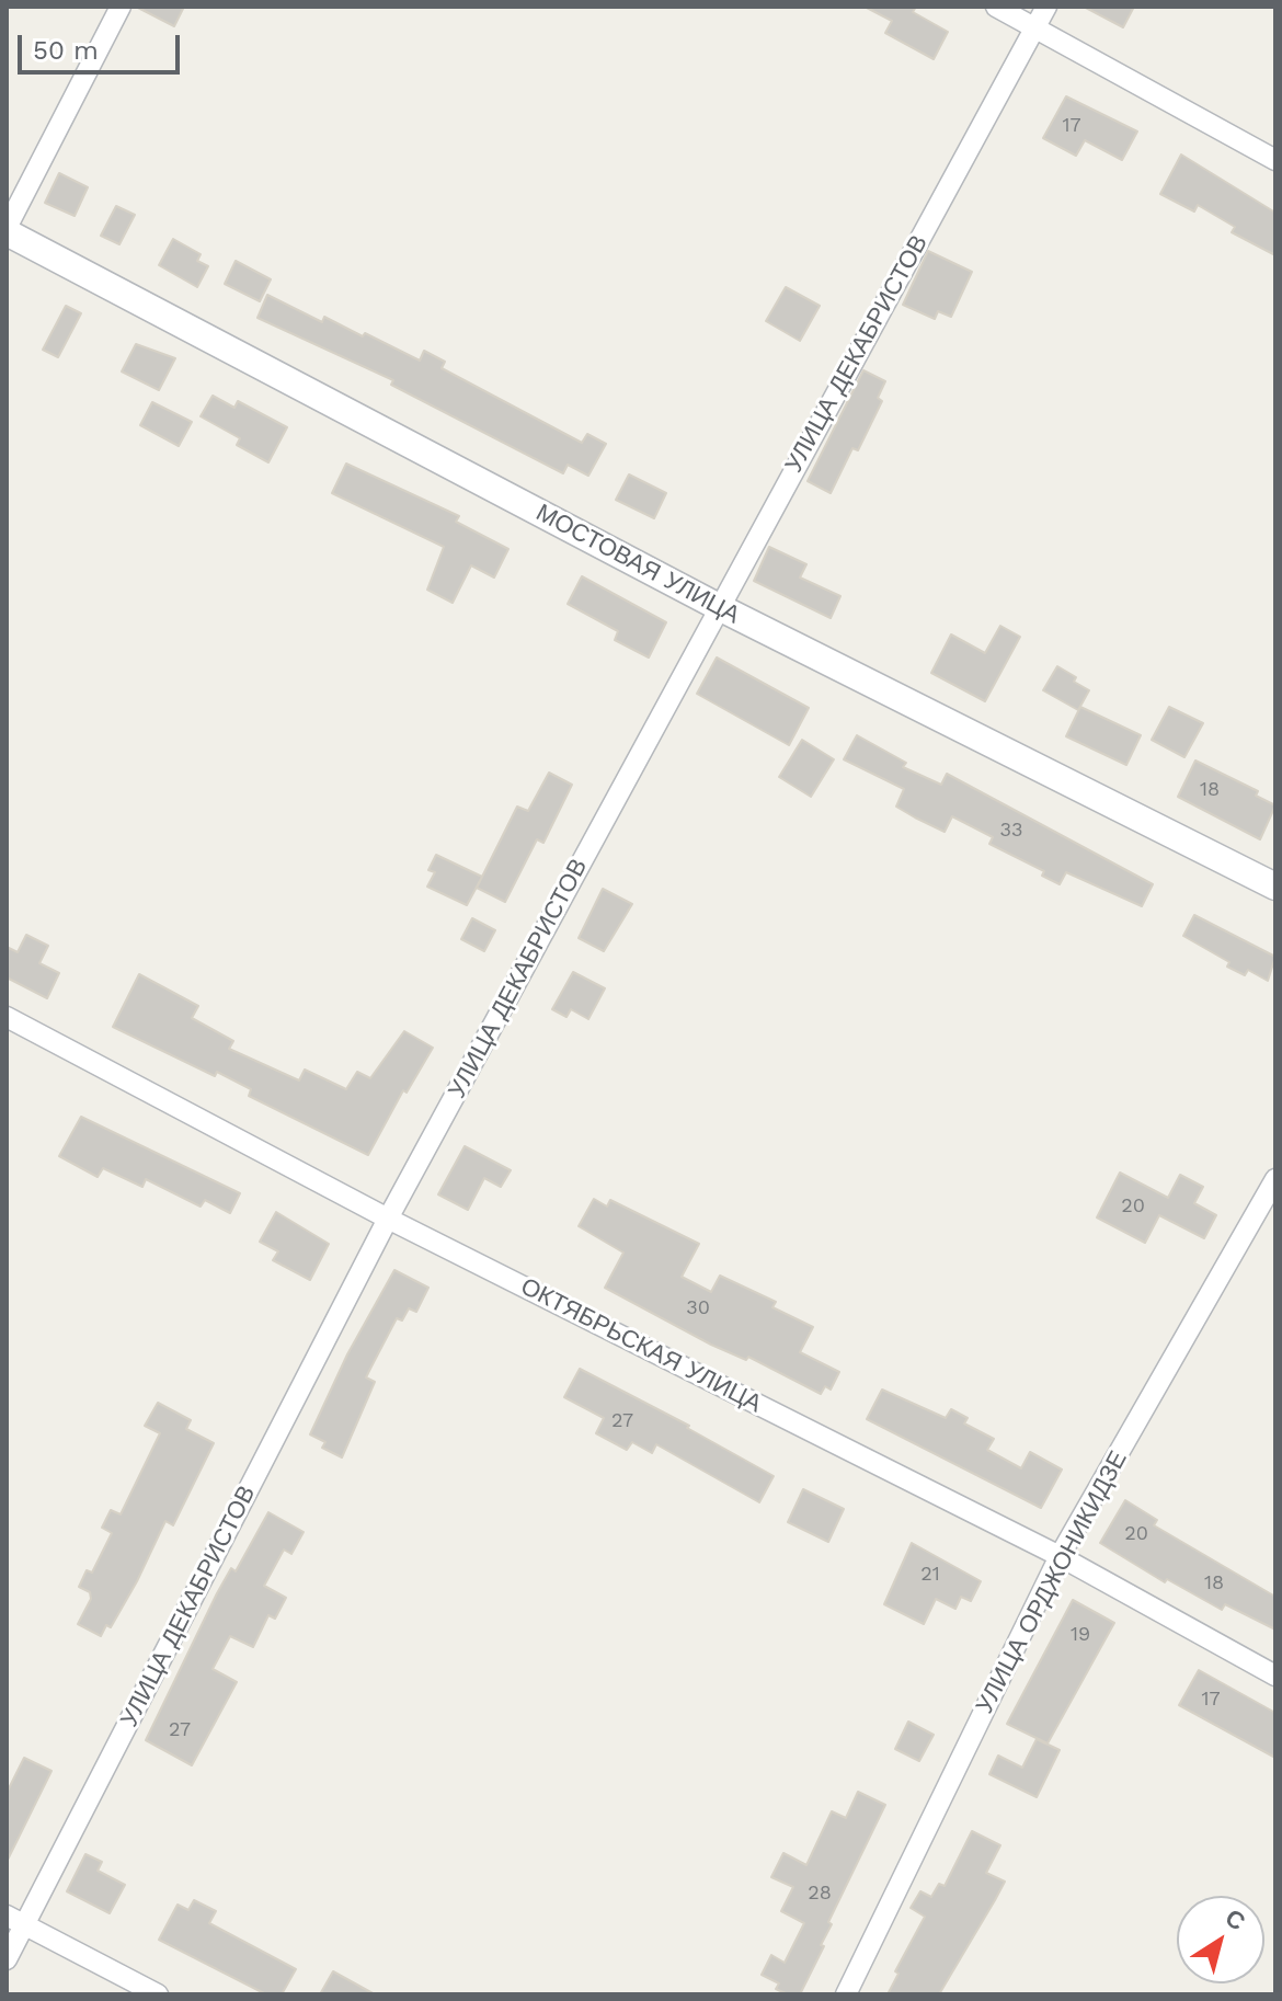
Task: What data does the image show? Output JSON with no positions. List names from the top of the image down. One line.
{"streets":{"street":["УЛИЦА ДЕКАБРИСТОВ","МОСТОВАЯ УЛИЦА","ОКТЯБРЬСКАЯ УЛИЦА","УЛИЦА ОРДЖОНИКИДЗЕ"]},"crossings":[["УЛИЦА ДЕКАБРИСТОВ","МОСТОВАЯ УЛИЦА"],["УЛИЦА ДЕКАБРИСТОВ","ОКТЯБРЬСКАЯ УЛИЦА"],["ОКТЯБРЬСКАЯ УЛИЦА","УЛИЦА ОРДЖОНИКИДЗЕ"]],"house_numbers":["17","18","33","20","30","27","20","21","18","19","17","27","28"],"scale_bar":"50 m","north":"top right"}
